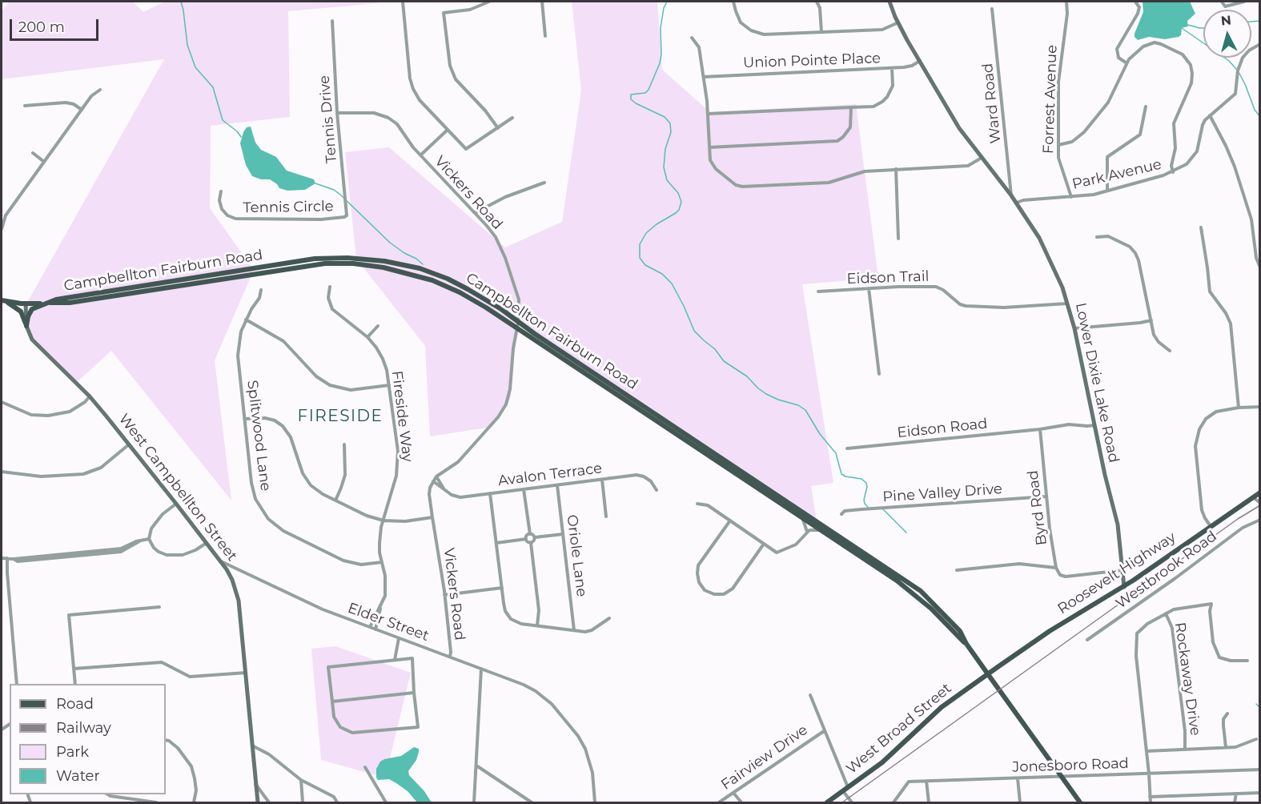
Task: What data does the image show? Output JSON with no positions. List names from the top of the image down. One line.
{"streets":{"main road":["Campbellton Fairburn Road","Roosevelt Highway","West Broad Street"],"street":["Union Pointe Place","Forrest Avenue","Ward Road","Tennis Drive","Park Avenue","Vickers Road","Tennis Circle","Eidson Trail","Lower Dixie Lake Road","Fireside Way","Eidson Road","Splitwood Lane","Avalon Terrace","West Campbellton Street","Pine Valley Drive","Byrd Road","Oriole Lane","Westbrook Road","Elder Street","Rockaway Drive","Fairview Drive","Jonesboro Road"]},"crossings":[["Union Pointe Place","Lower Dixie Lake Road"],["Forrest Avenue","Park Avenue"],["Ward Road","Lower Dixie Lake Road"],["Tennis Drive","Vickers Road"],["Tennis Drive","Tennis Circle"],["Park Avenue","Lower Dixie Lake Road"],["Vickers Road","Campbellton Fairburn Road"],["Vickers Road","Avalon Terrace"],["Vickers Road","Elder Street"],["Campbellton Fairburn Road","West Campbellton Street"],["Campbellton Fairburn Road","Roosevelt Highway"],["Campbellton Fairburn Road","West Broad Street"],["Campbellton Fairburn Road","Jonesboro Road"],["Eidson Trail","Lower Dixie Lake Road"],["Lower Dixie Lake Road","Roosevelt Highway"],["Fireside Way","Splitwood Lane"],["Fireside Way","Elder Street"],["Eidson Road","Byrd Road"],["Avalon Terrace","Oriole Lane"],["West Campbellton Street","Elder Street"],["Pine Valley Drive","Byrd Road"],["Roosevelt Highway","West Broad Street"]],"districts":["FIRESIDE"],"legend":["Road","Railway","Park","Water"],"scale_bar":"200 m","north":"top"}
